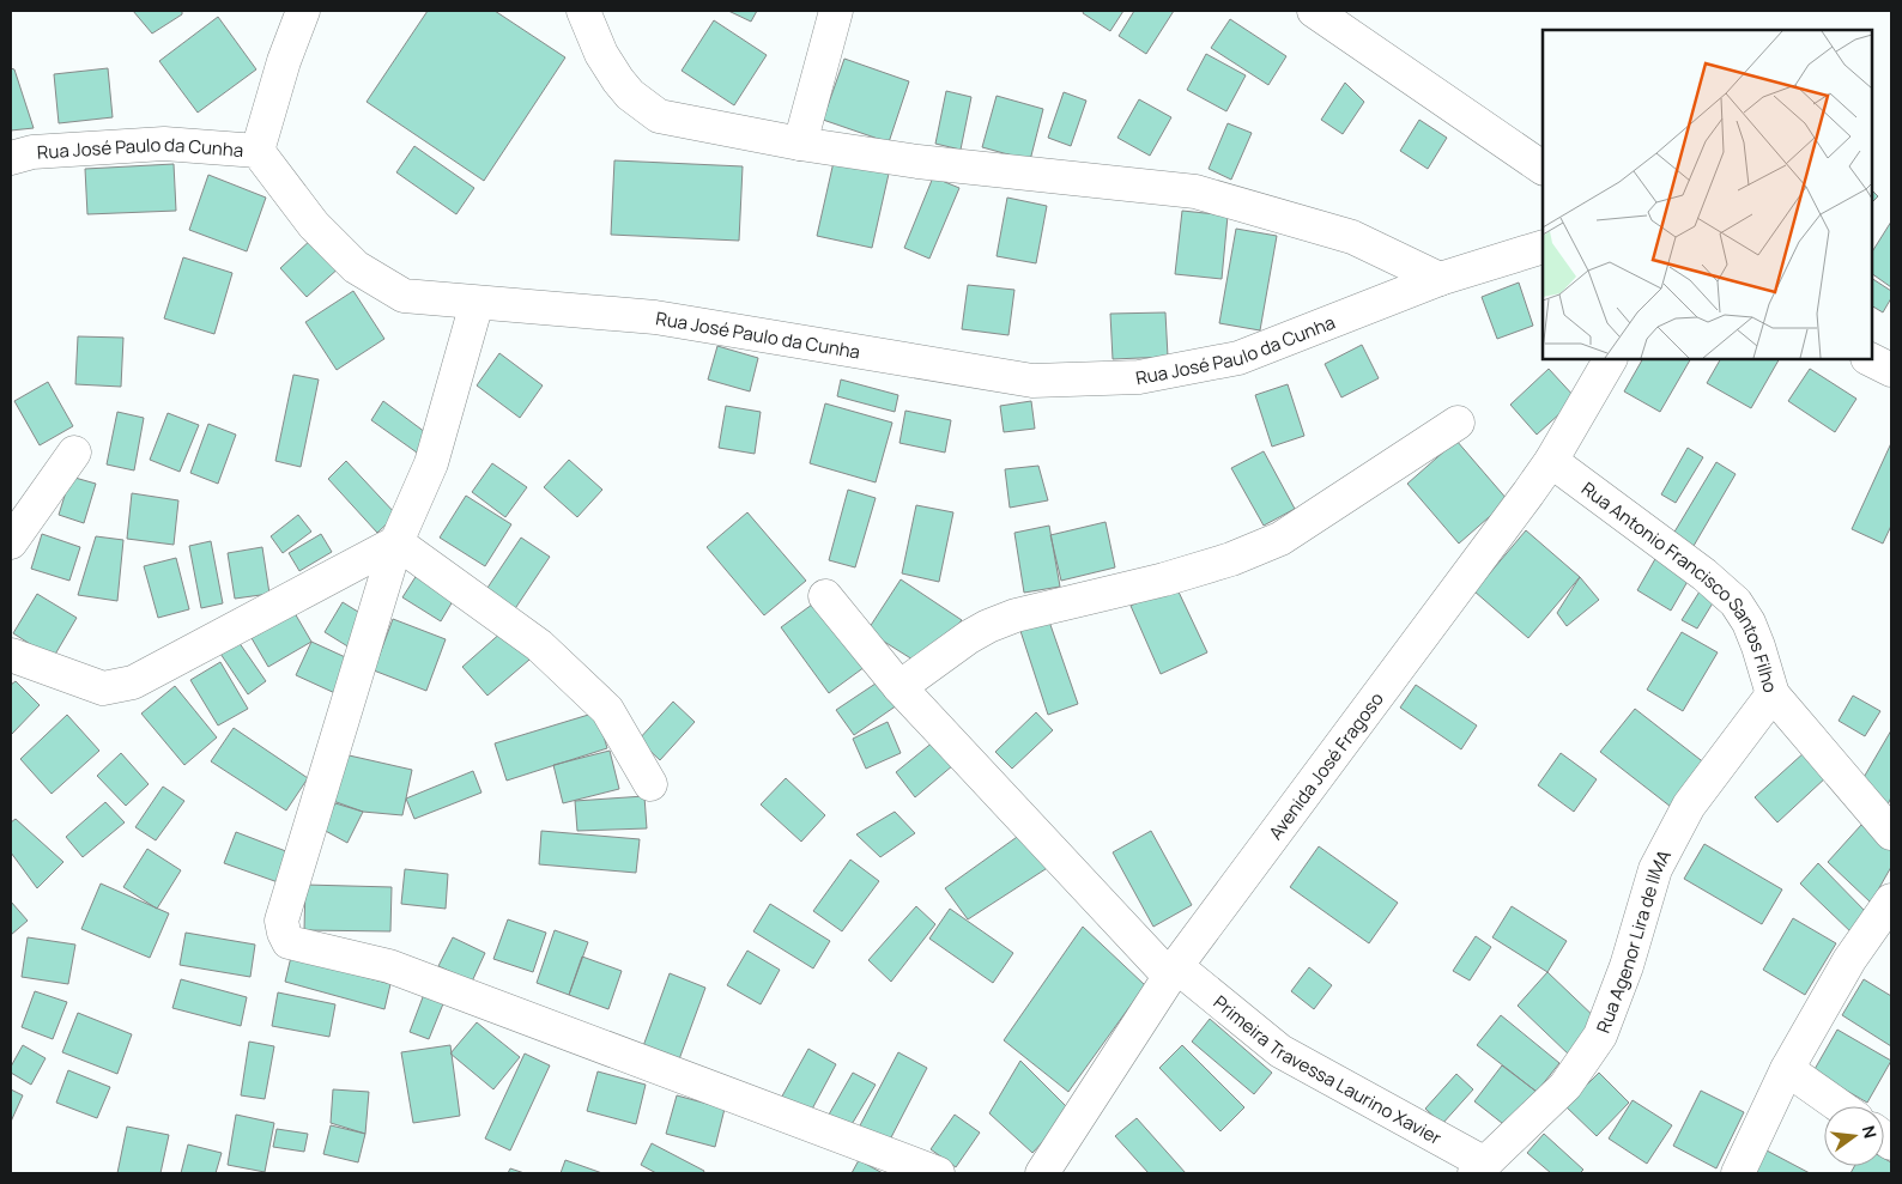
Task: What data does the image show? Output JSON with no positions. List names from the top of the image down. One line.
{"streets":{"street":["Rua José Paulo da Cunha","Rua Antonio Francisco Santos Filho","Avenida José Fragoso","Rua Agenor Lira de lIMA","Primeira Travessa Laurino Xavier"]},"crossings":[["Rua Antonio Francisco Santos Filho","Avenida José Fragoso"],["Rua Antonio Francisco Santos Filho","Rua Agenor Lira de lIMA"],["Avenida José Fragoso","Primeira Travessa Laurino Xavier"],["Rua Agenor Lira de lIMA","Primeira Travessa Laurino Xavier"]],"north":"right"}
